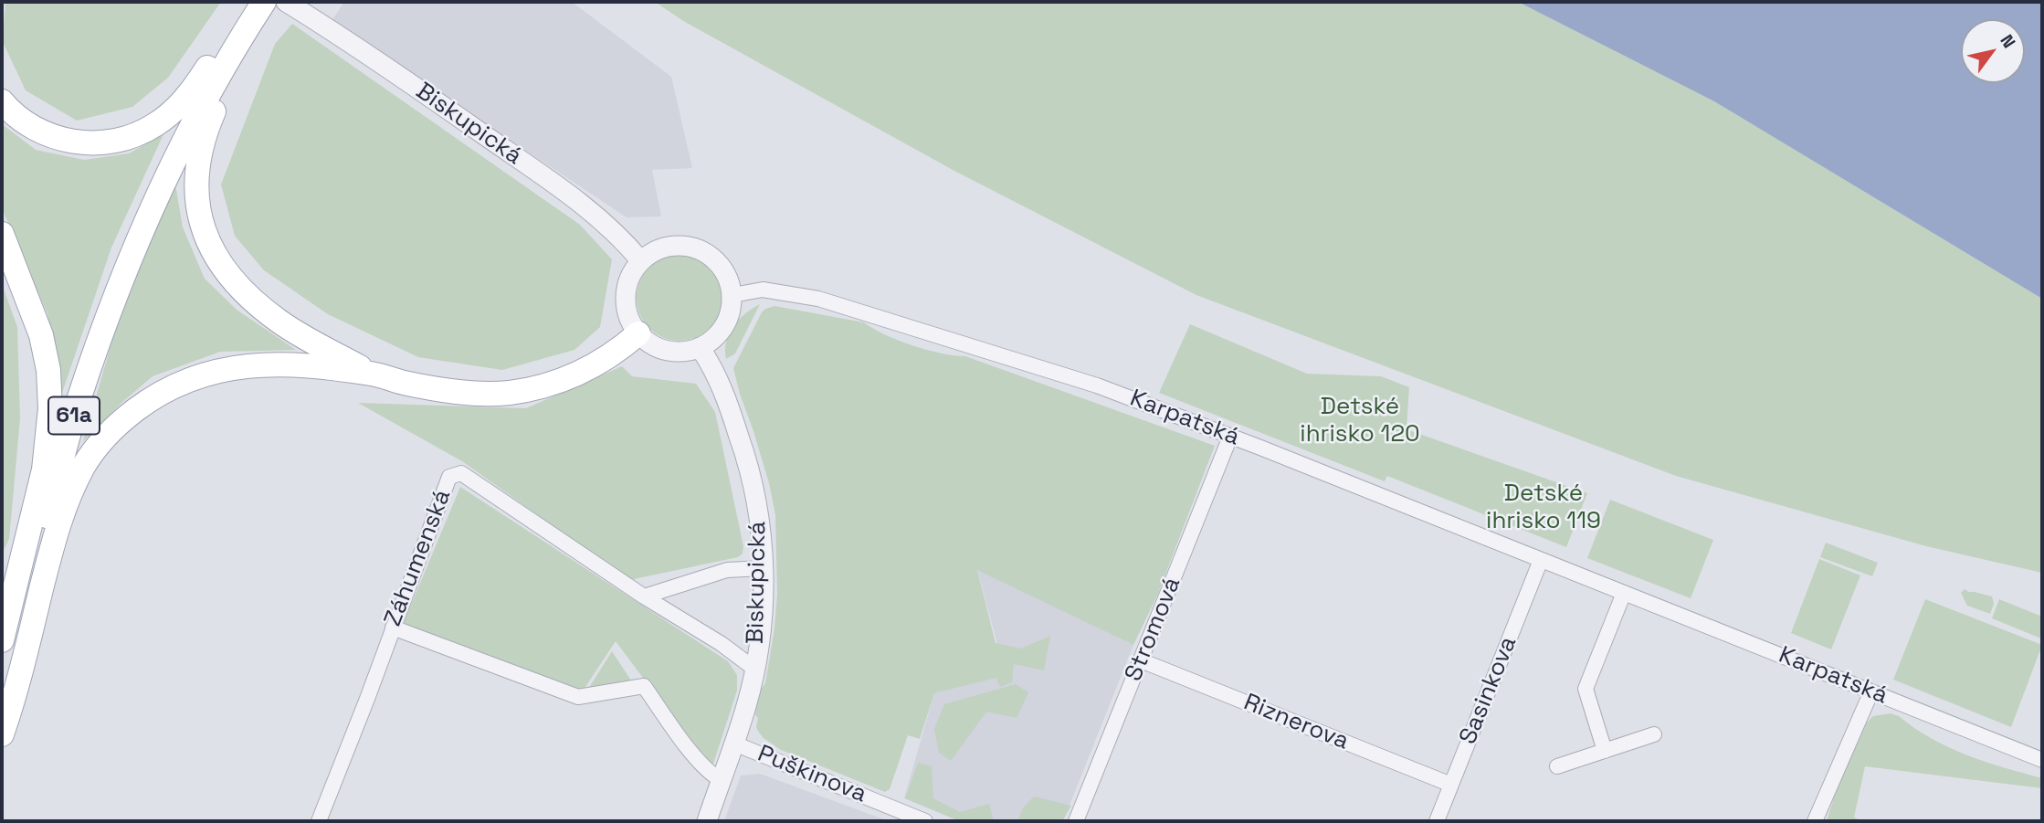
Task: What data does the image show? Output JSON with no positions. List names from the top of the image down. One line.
{"streets":{"main road":["61a"],"street":["Biskupická","Karpatská","Záhumenská","Stromová","Sasinkova","Riznerova","Puškinova"]},"crossings":[["Biskupická","61a"],["Biskupická","Karpatská"],["Biskupická","Záhumenská"],["Biskupická","Puškinova"],["61a","Karpatská"],["Karpatská","Stromová"],["Karpatská","Sasinkova"],["Stromová","Riznerova"],["Sasinkova","Riznerova"]],"parks":["Detské ihrisko 120","Detské ihrisko 119"],"north":"top right"}
